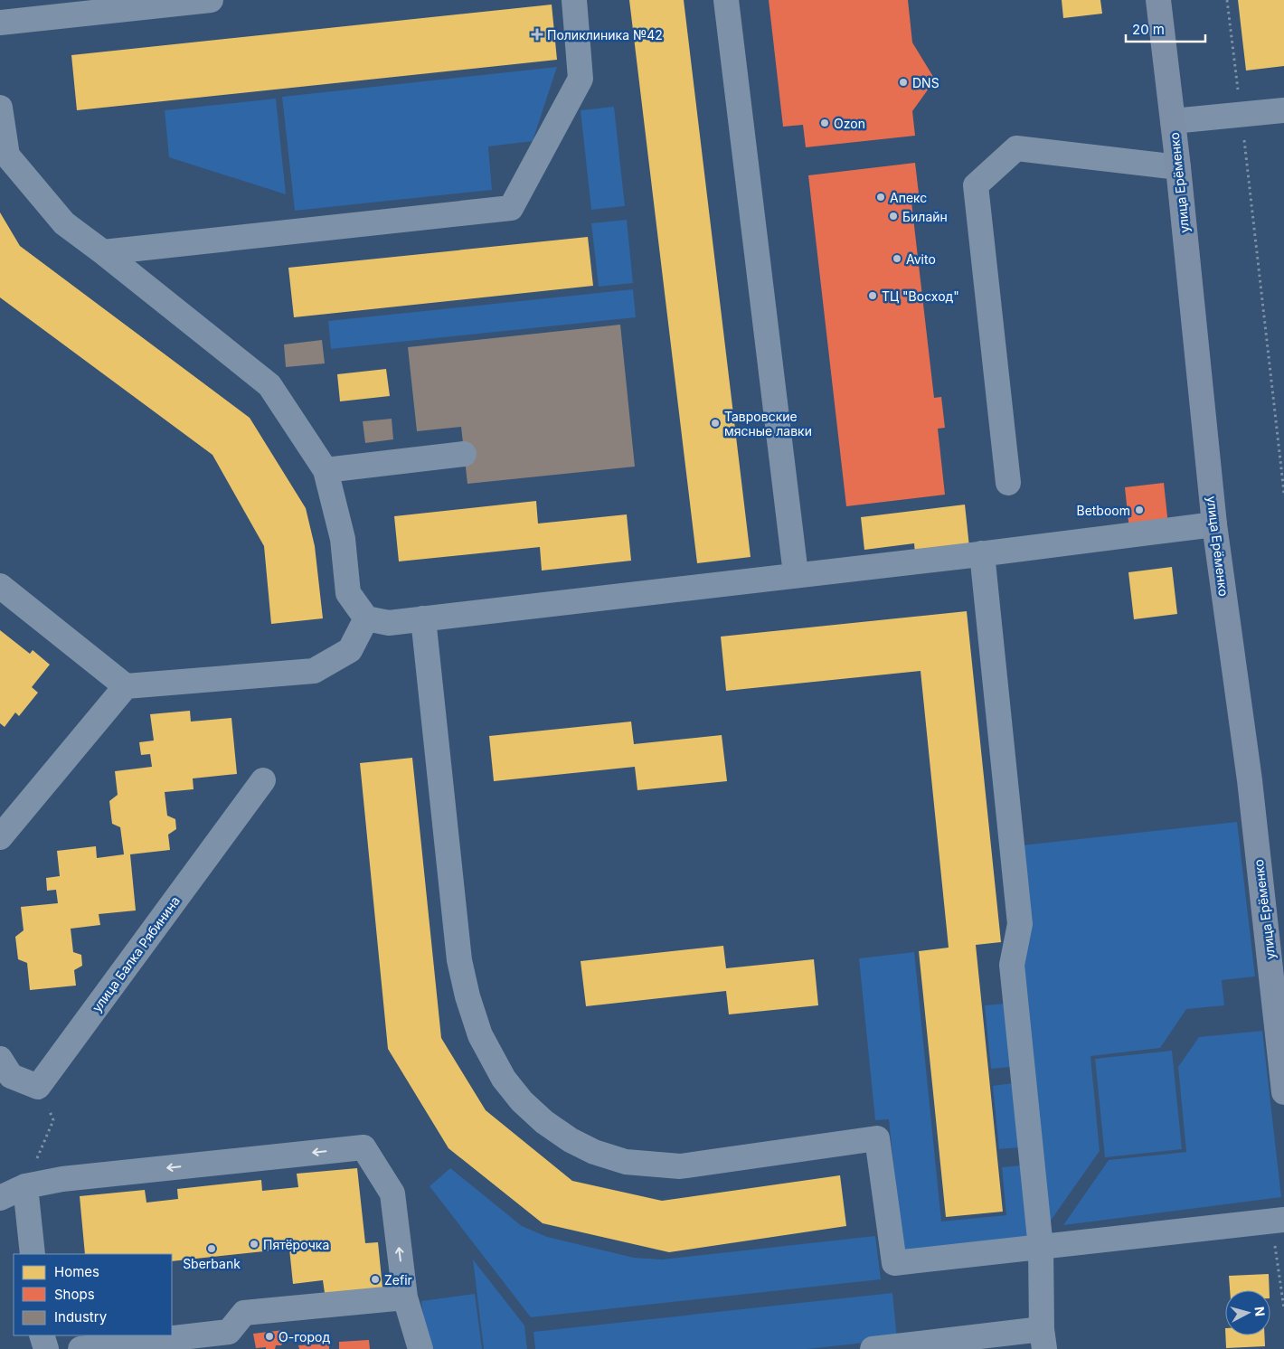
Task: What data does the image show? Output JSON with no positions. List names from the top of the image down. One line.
{"streets":{"main road":["улица Ерёменко"],"street":["улица Балка Рябинина"]},"places":{"health":["Поликлиника №42"],"other":["DNS","Ozon","Апекс","Билайн","Avito","ТЦ \"Восход\"","Тавровские мясные лавки","Betboom","Пятёрочка","Sberbank","Zefir","О-город"]},"legend":["Homes","Shops","Industry"],"scale_bar":"20 m","north":"right"}
